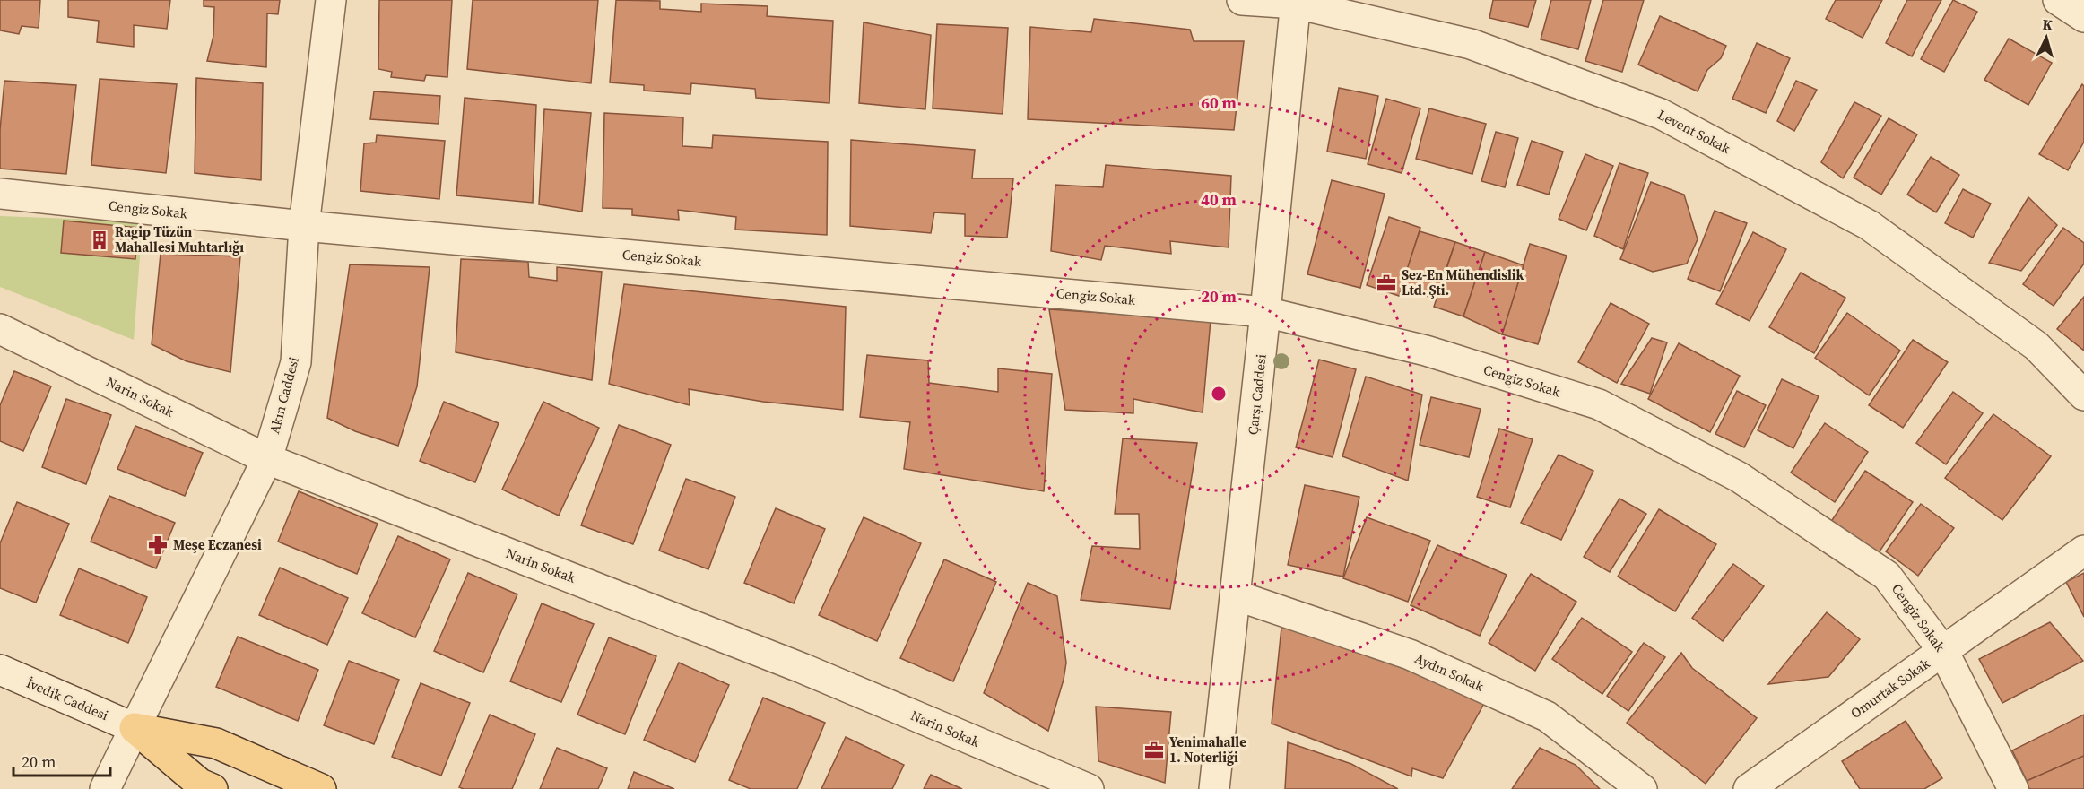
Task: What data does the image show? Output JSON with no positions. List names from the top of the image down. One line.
{"streets":{"main road":["İvedik Caddesi"],"street":["Levent Sokak","Cengiz Sokak","Çarşı Caddesi","Akın Caddesi","Narin Sokak","Aydın Sokak","Omurtak Sokak"]},"crossings":[["Levent Sokak","Çarşı Caddesi"],["Cengiz Sokak","Çarşı Caddesi"],["Cengiz Sokak","Akın Caddesi"],["Cengiz Sokak","Omurtak Sokak"],["Çarşı Caddesi","Aydın Sokak"],["Akın Caddesi","Narin Sokak"],["Akın Caddesi","İvedik Caddesi"]],"places":{"building":["Ragip Tüzün Mahallesi Muhtarlığı"],"office":["Sez-En Mühendislik Ltd. Şti.","Yenimahalle 1. Noterliği"],"pharmacy":["Meşe Eczanesi"]},"scale_bar":"20 m","north":"top","rings":["60 m","40 m","20 m"]}
